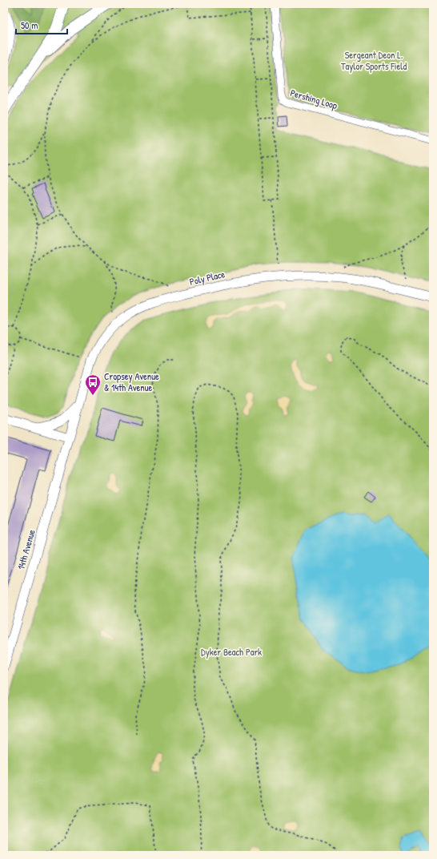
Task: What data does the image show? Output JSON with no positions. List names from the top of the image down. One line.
{"streets":{"main road":["Poly Place","14th Avenue"],"street":["Pershing Loop"]},"crossings":[["Poly Place","14th Avenue"]],"parks":["Sergeant Deon L. Taylor Sports Field","Dyker Beach Park"],"places":{"bus stop":["Cropsey Avenue & 14th Avenue"]},"scale_bar":"50 m"}
